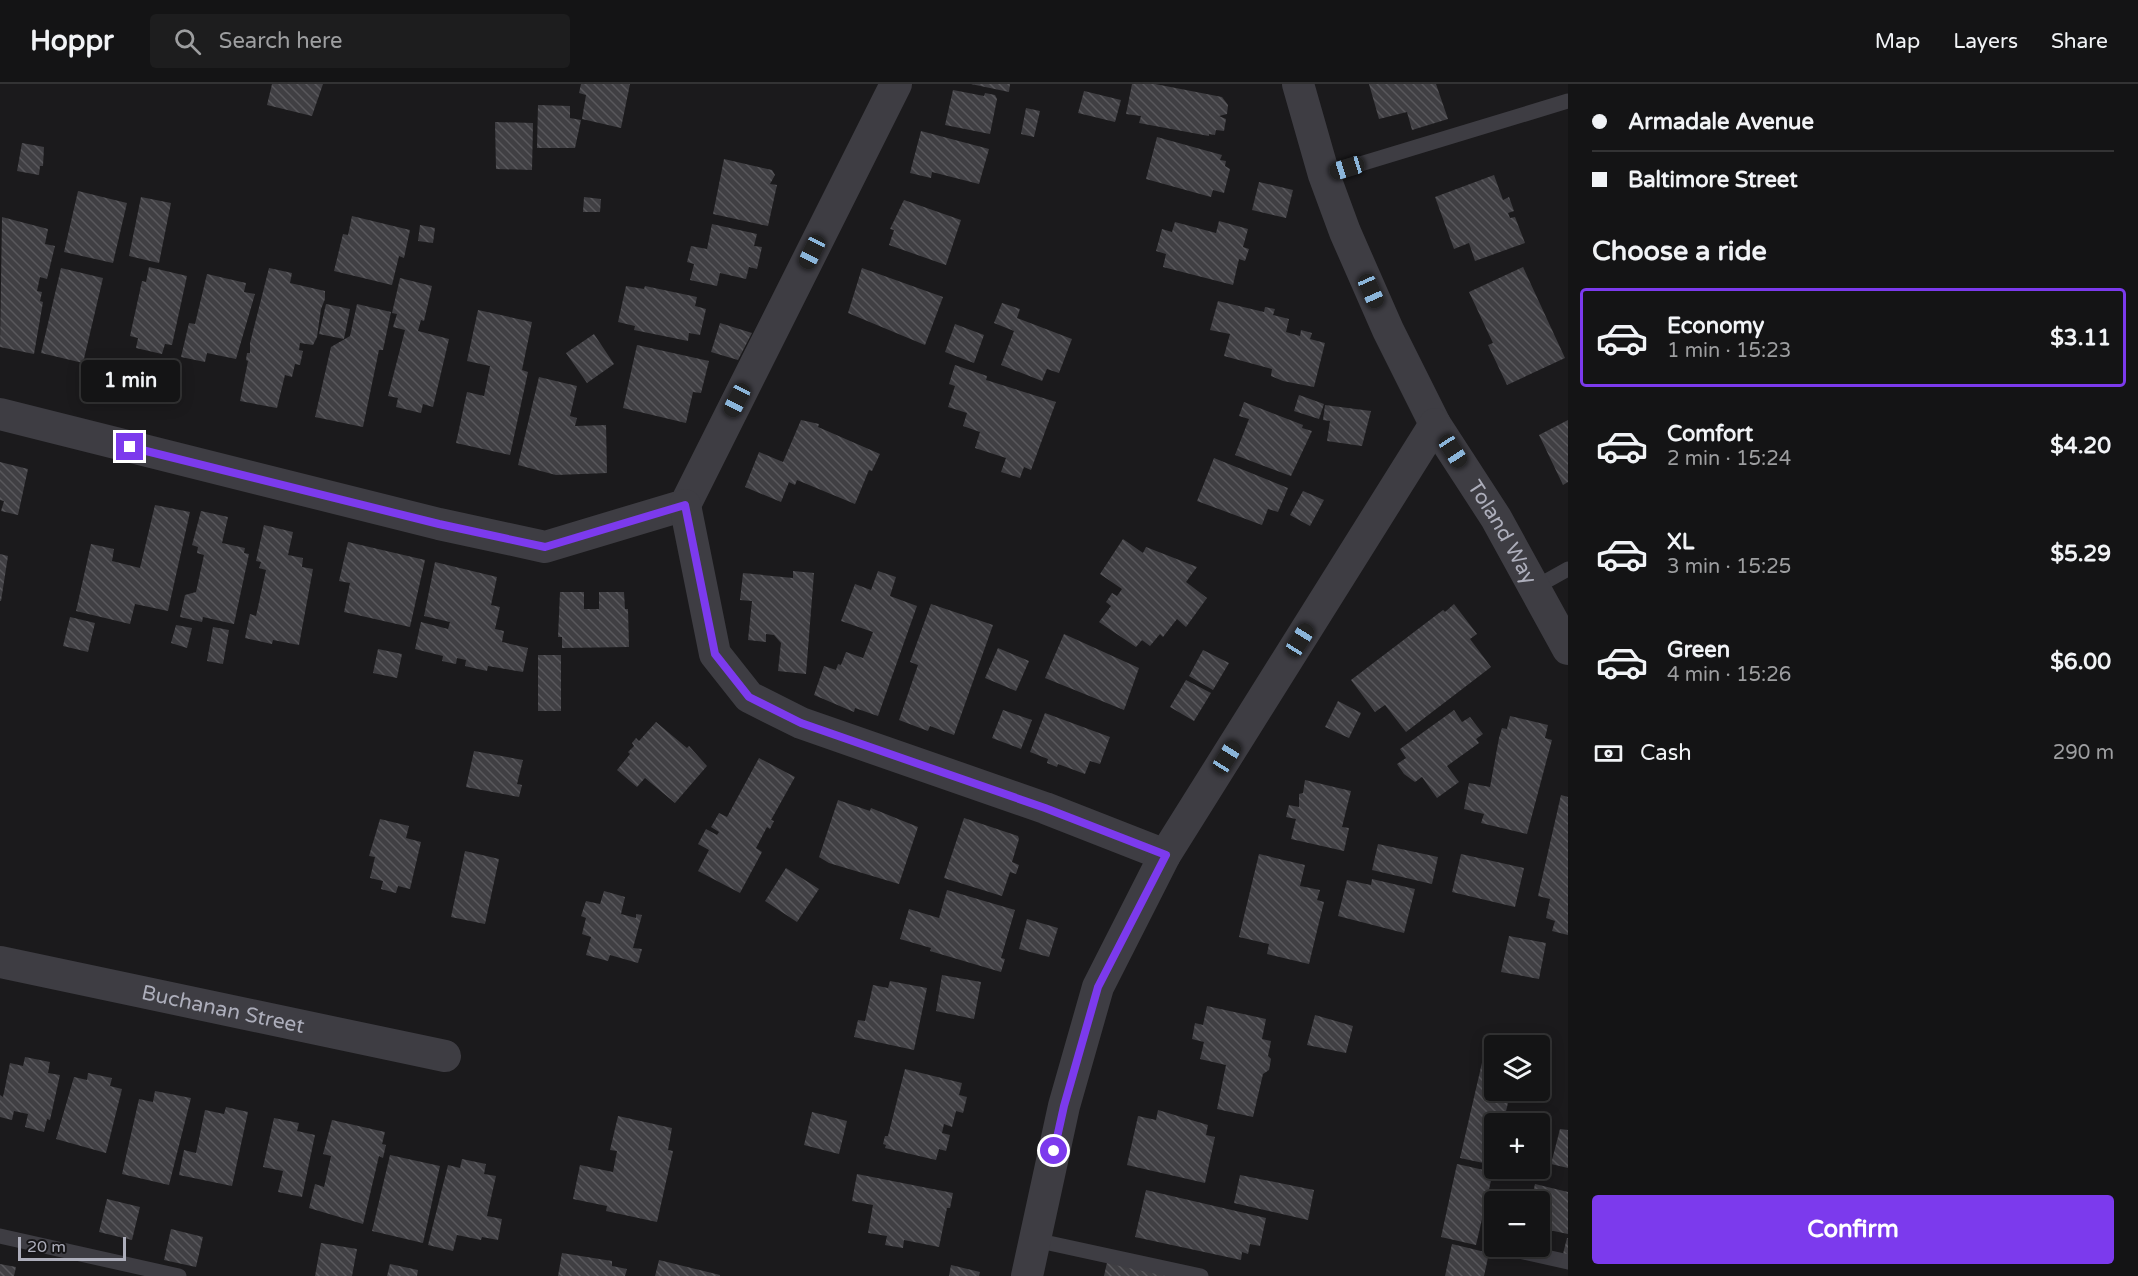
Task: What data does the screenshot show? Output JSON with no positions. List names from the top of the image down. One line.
{"streets":{"street":["Toland Way","Buchanan Street"]},"scale_bar":"20 m","page":{"header":"Hoppr","search":"Search here","nav":["Map","Layers","Share"],"banner":["Armadale Avenue","Baltimore Street"],"heading":"Choose a ride","list":[{"name":"Economy","note":"1 min · 15:23","value":"$3.11"},{"name":"Comfort","note":"2 min · 15:24","value":"$4.20"},{"name":"XL","note":"3 min · 15:25","value":"$5.29"},{"name":"Green","note":"4 min · 15:26","value":"$6.00"}],"bubble":"1 min","pay":["Cash","290 m"],"map_buttons":["+","−"],"buttons":"Confirm","scale":"20 m"}}
